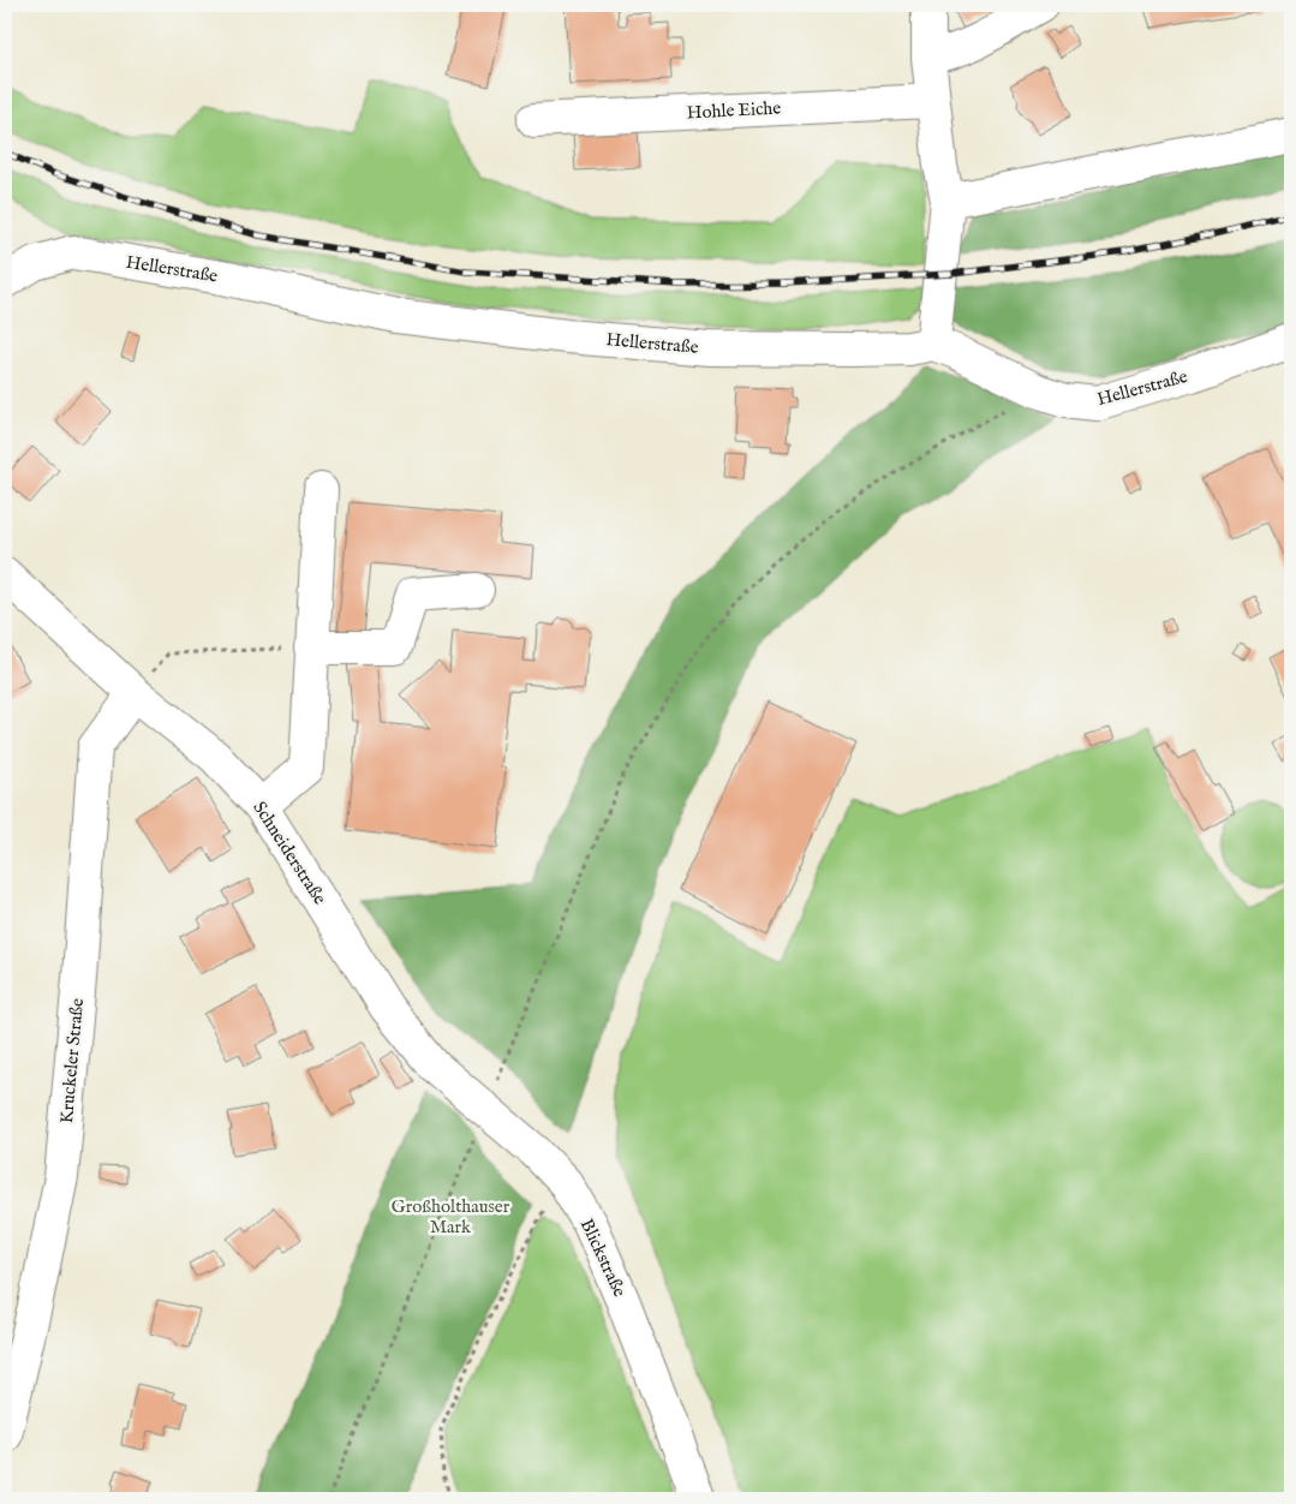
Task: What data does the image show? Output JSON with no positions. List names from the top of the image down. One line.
{"streets":{"street":["Hohle Eiche","Hellerstraße","Schneiderstraße","Kruckeler Straße","Blickstraße"]},"crossings":[["Schneiderstraße","Kruckeler Straße"],["Schneiderstraße","Blickstraße"]],"parks":["Großholthauser Mark"]}
